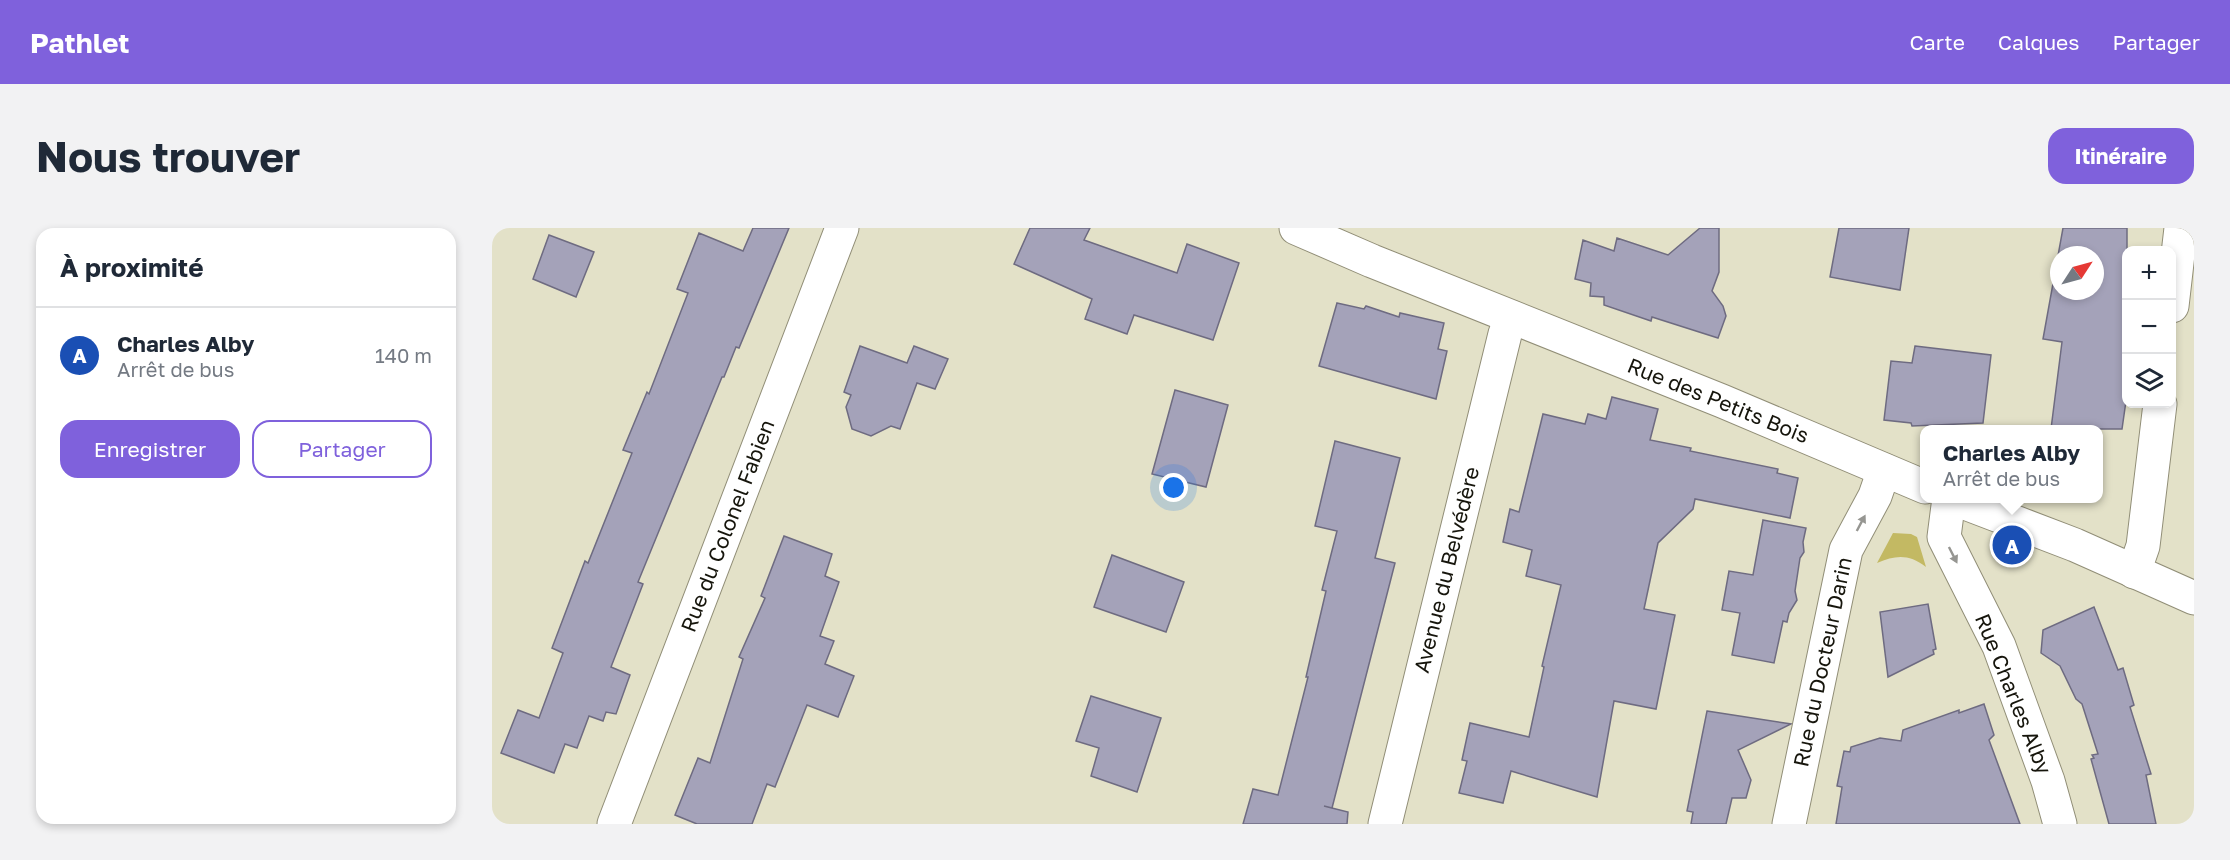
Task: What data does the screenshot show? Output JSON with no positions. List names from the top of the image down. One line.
{"streets":{"street":["Rue des Petits Bois","Rue du Colonel Fabien","Avenue du Belvédère","Rue du Docteur Darin","Rue Charles Alby"]},"crossings":[["Rue des Petits Bois","Avenue du Belvédère"],["Rue des Petits Bois","Rue du Docteur Darin"]],"one_way":["Rue du Docteur Darin","Rue Charles Alby"],"north":"top right","page":{"header":"Pathlet","nav":["Carte","Calques","Partager"],"buttons":["Itinéraire",["Enregistrer","Partager"]],"title":"Nous trouver","heading":"À proximité","map_buttons":["+","−"],"list":[{"mark":"A","name":"Charles Alby","note":"Arrêt de bus","value":"140 m"}],"popup":["Charles Alby","Arrêt de bus"],"pins":"A"}}
